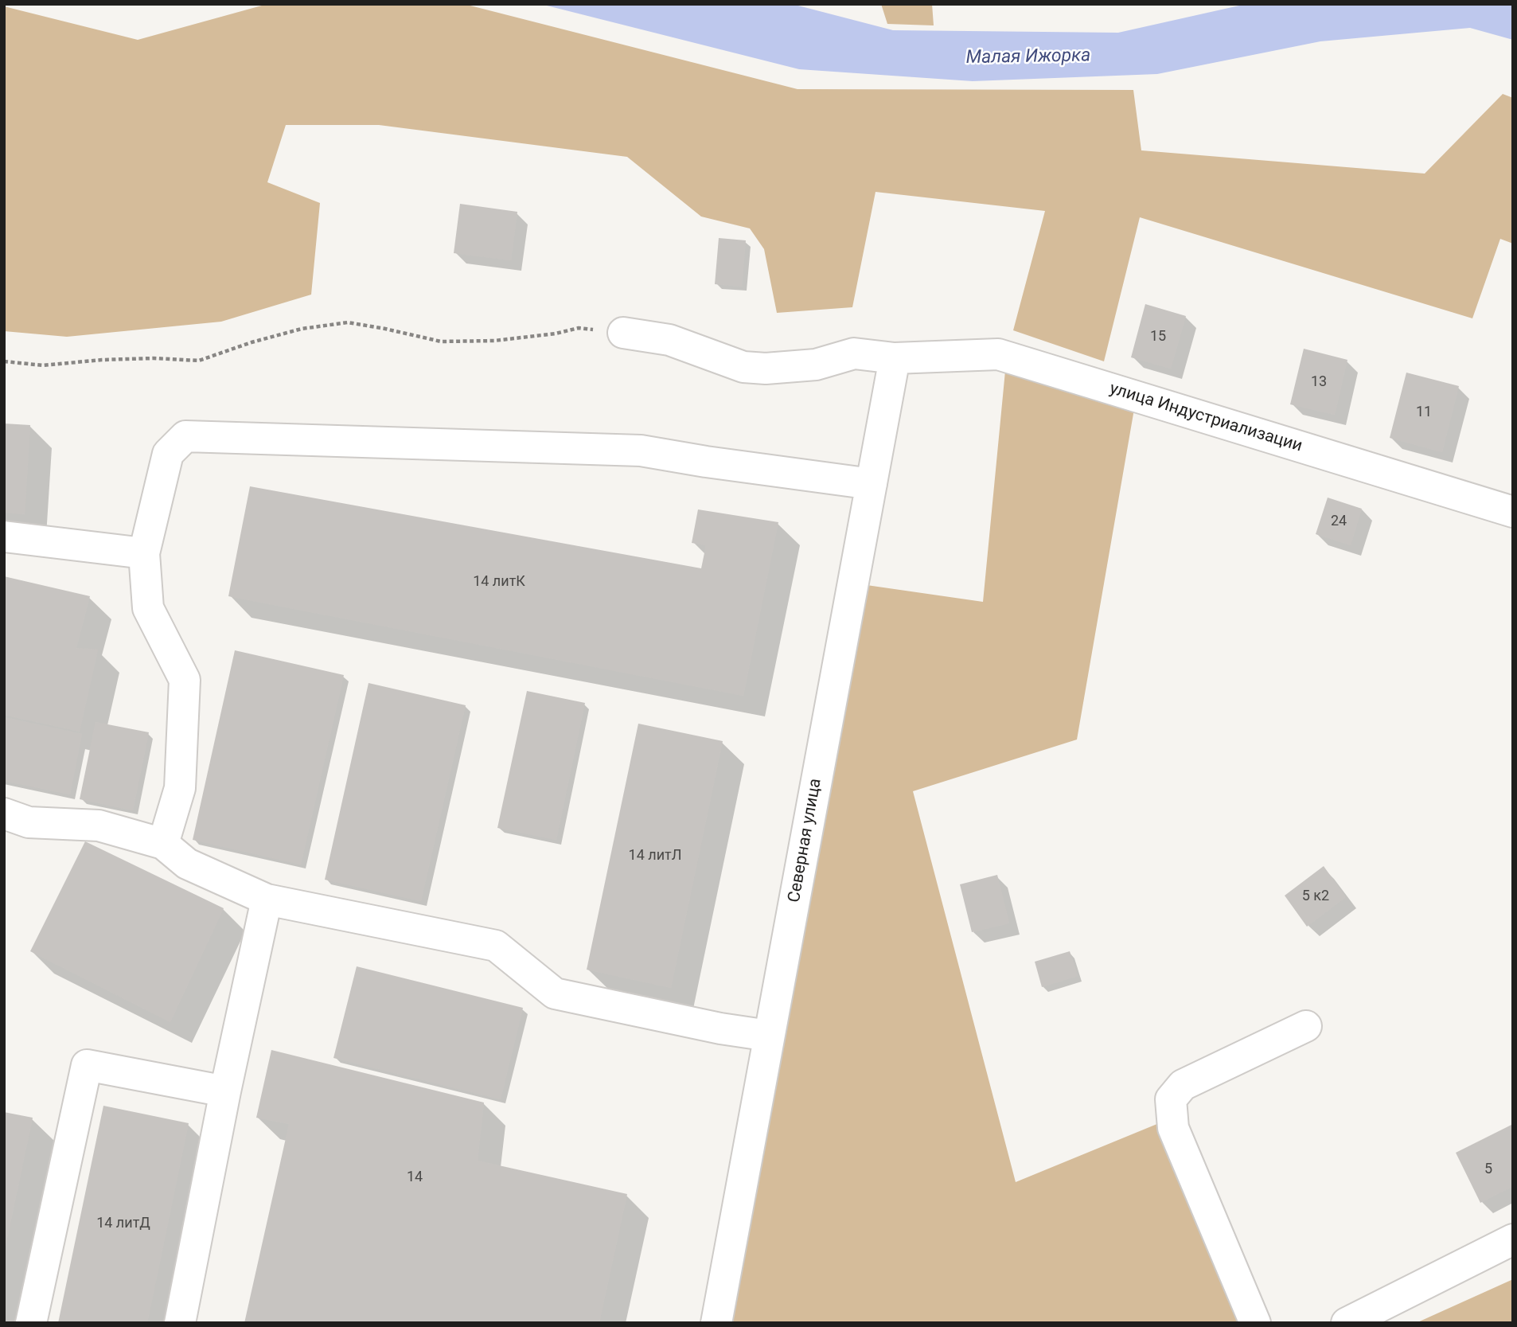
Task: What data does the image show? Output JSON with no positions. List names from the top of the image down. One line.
{"streets":{"street":["улица Индустриализации","Северная улица"]},"crossings":[["улица Индустриализации","Северная улица"]],"water":["Малая Ижорка"],"house_numbers":["15","13","11","24","14 литК","14 литЛ","5 к2","5","14","14 литД"]}
